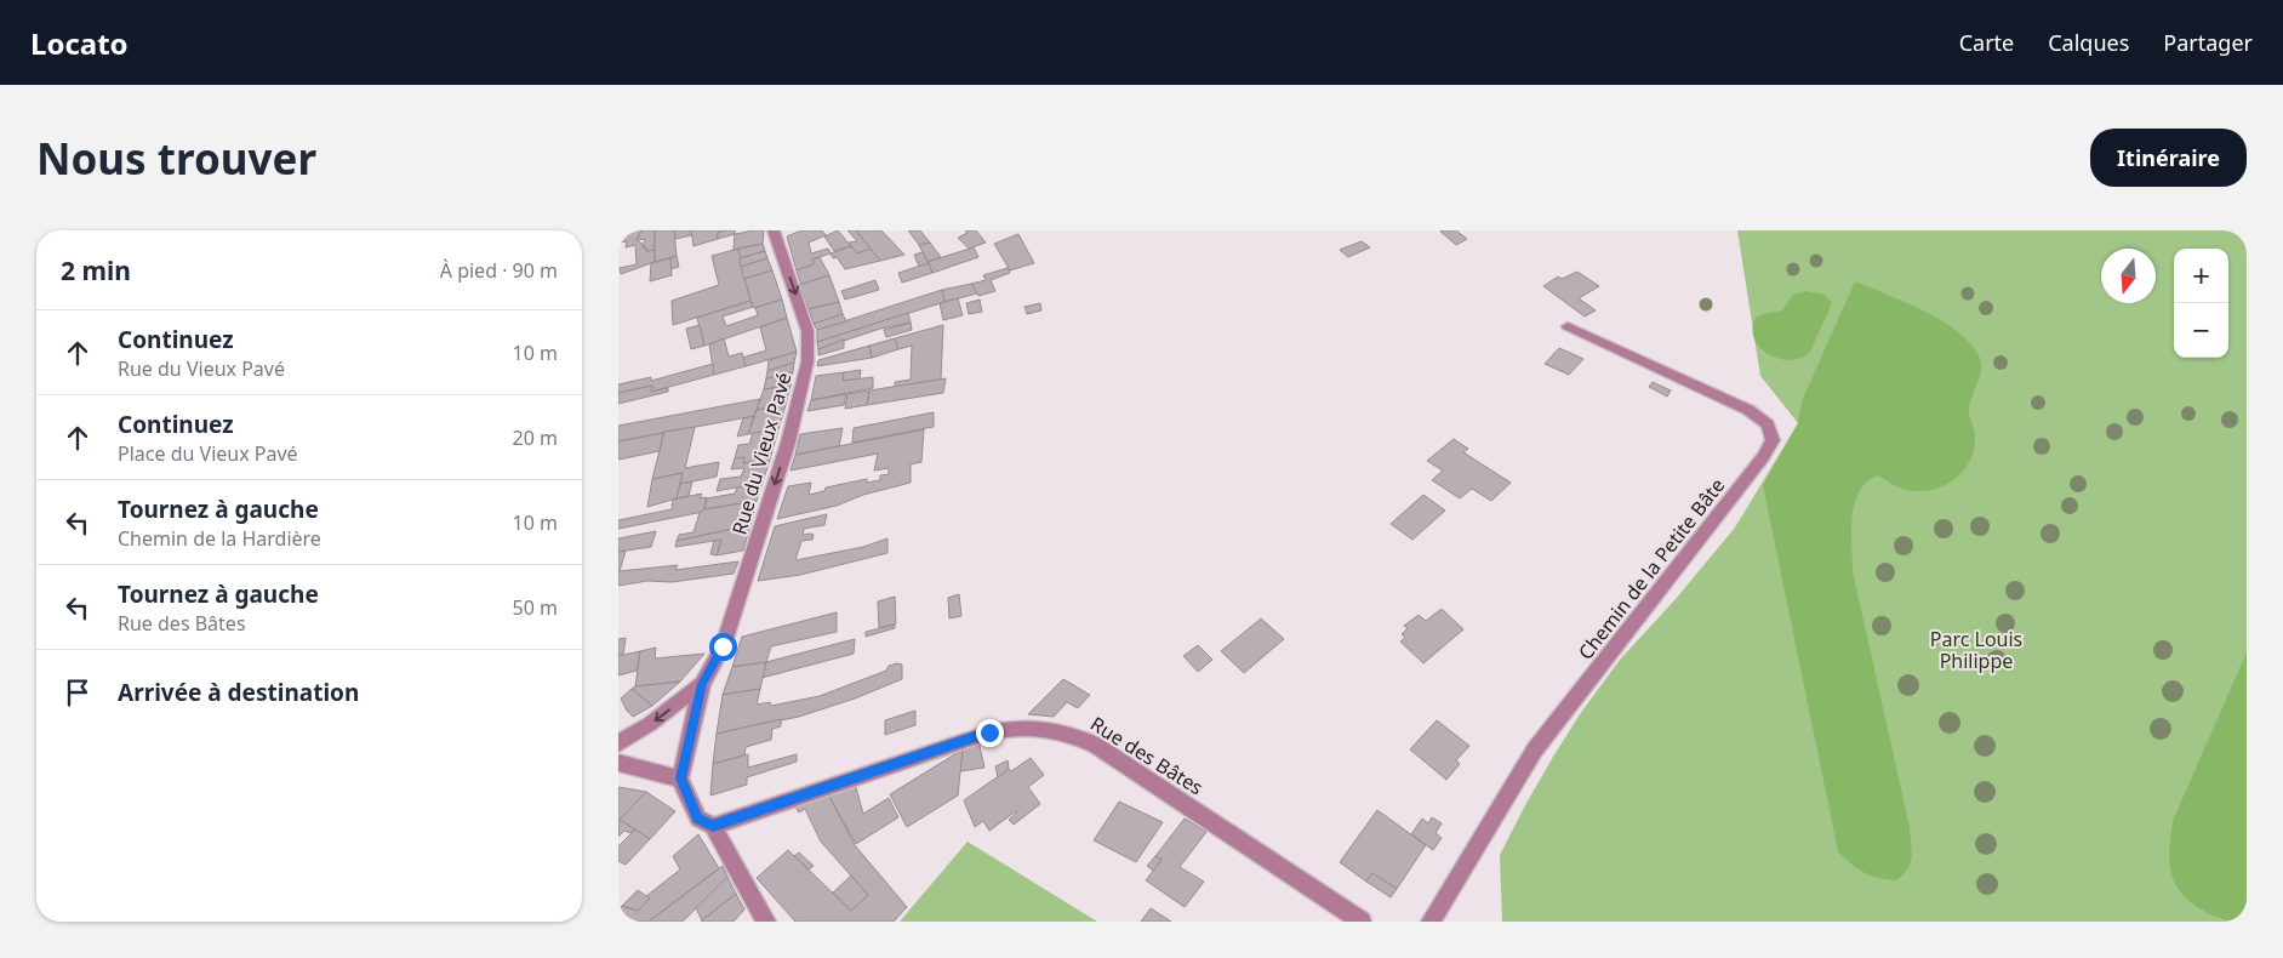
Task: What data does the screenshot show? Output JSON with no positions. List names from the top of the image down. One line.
{"streets":{"street":["Rue du Vieux Pavé","Chemin de la Petite Bâte","Rue des Bâtes"]},"one_way":["Rue du Vieux Pavé"],"parks":["Parc Louis Philippe"],"north":"bottom","page":{"header":"Locato","nav":["Carte","Calques","Partager"],"buttons":"Itinéraire","title":"Nous trouver","heading":["2 min","À pied · 90 m"],"map_buttons":["+","−"],"list":[["Continuez","Rue du Vieux Pavé","10 m"],["Continuez","Place du Vieux Pavé","20 m"],["Tournez à gauche","Chemin de la Hardière","10 m"],["Tournez à gauche","Rue des Bâtes","50 m"],"Arrivée à destination"]}}
